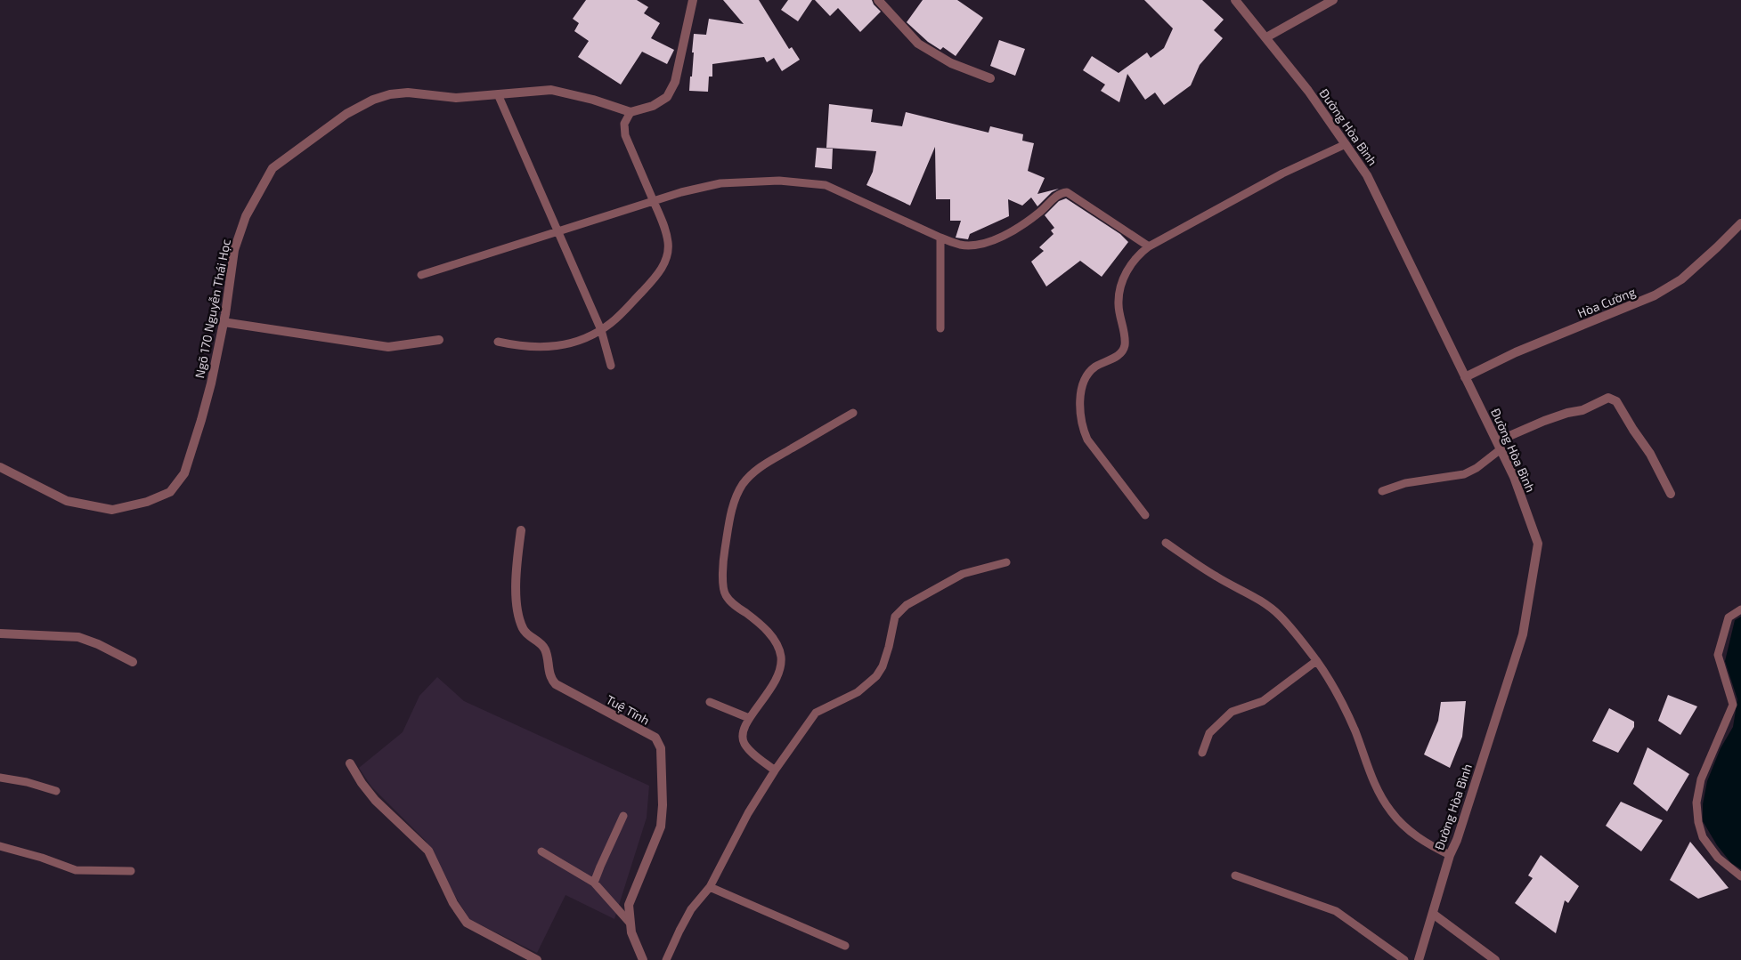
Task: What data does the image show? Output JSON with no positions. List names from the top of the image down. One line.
{"streets":{"street":["Đường Hòa Bình","Hòa Cường","Ngõ 170 Nguyễn Thái Học","Tuệ Tĩnh"]},"crossings":[["Đường Hòa Bình","Hòa Cường"]]}
